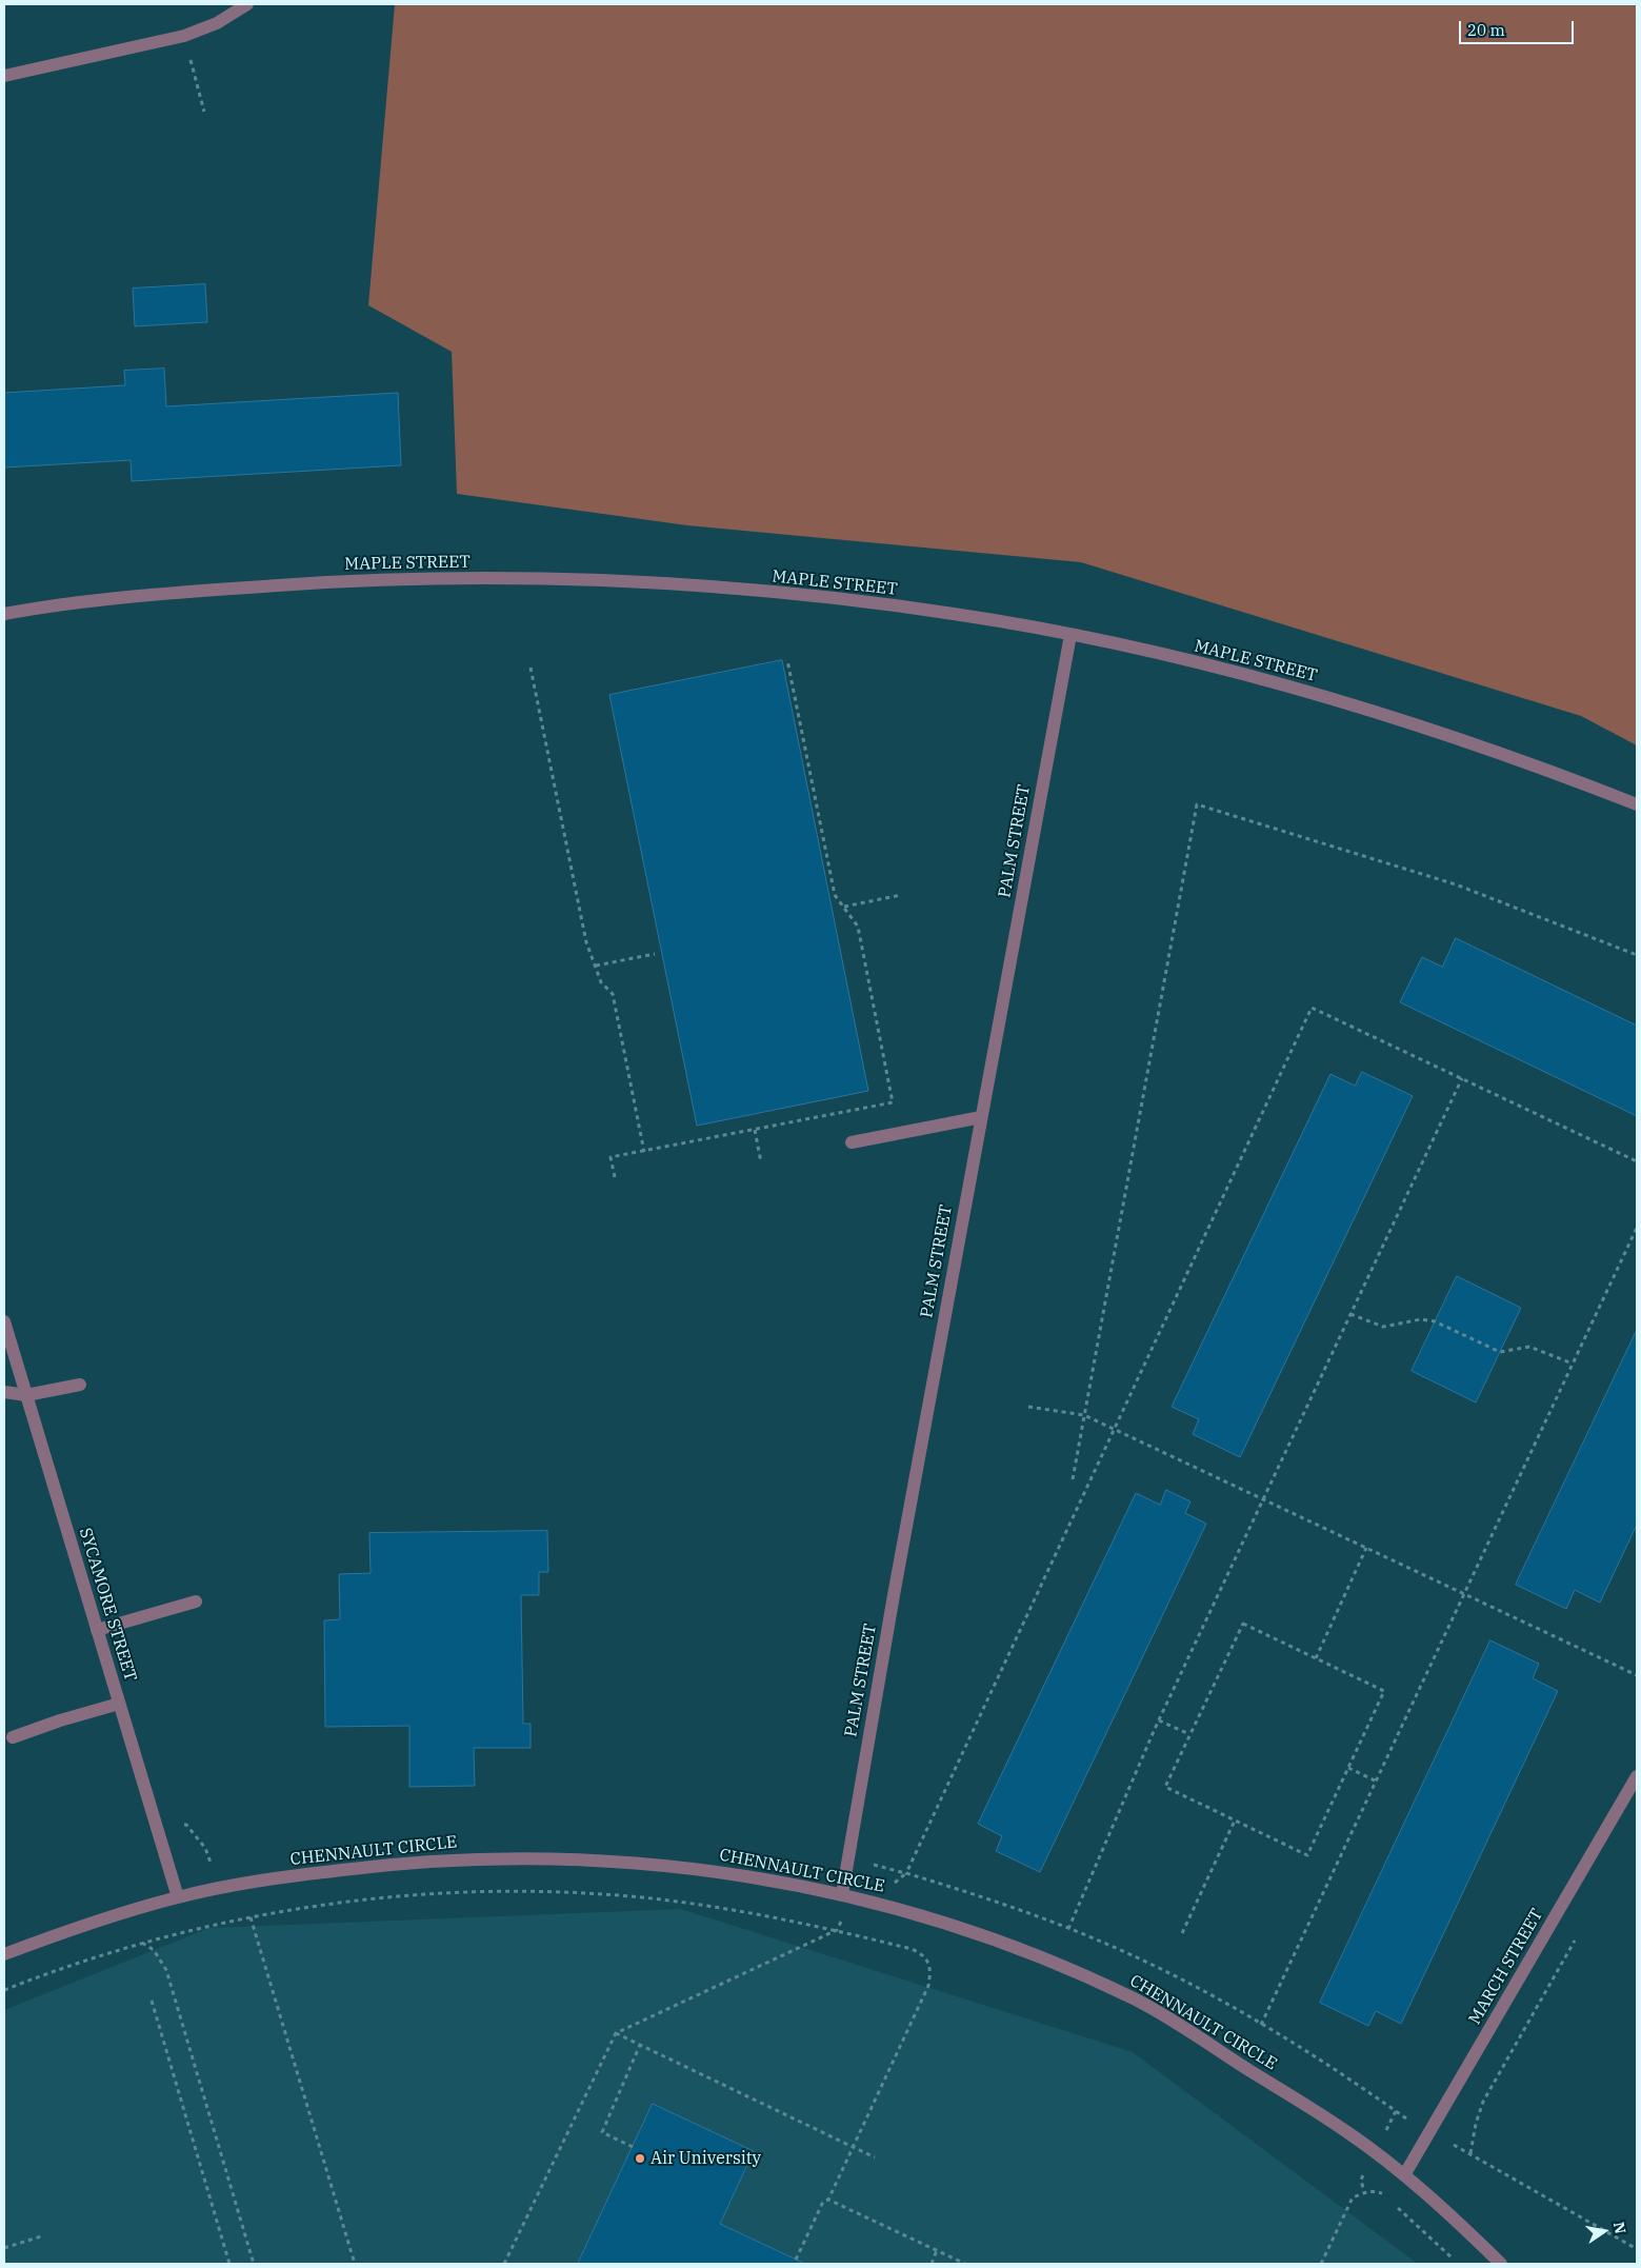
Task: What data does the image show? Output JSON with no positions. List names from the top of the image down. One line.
{"streets":{"street":["MAPLE STREET","PALM STREET","SYCAMORE STREET","CHENNAULT CIRCLE","MARCH STREET"]},"crossings":[["MAPLE STREET","PALM STREET"],["PALM STREET","CHENNAULT CIRCLE"],["SYCAMORE STREET","CHENNAULT CIRCLE"],["CHENNAULT CIRCLE","MARCH STREET"]],"places":["Air University"],"scale_bar":"20 m","north":"right"}
